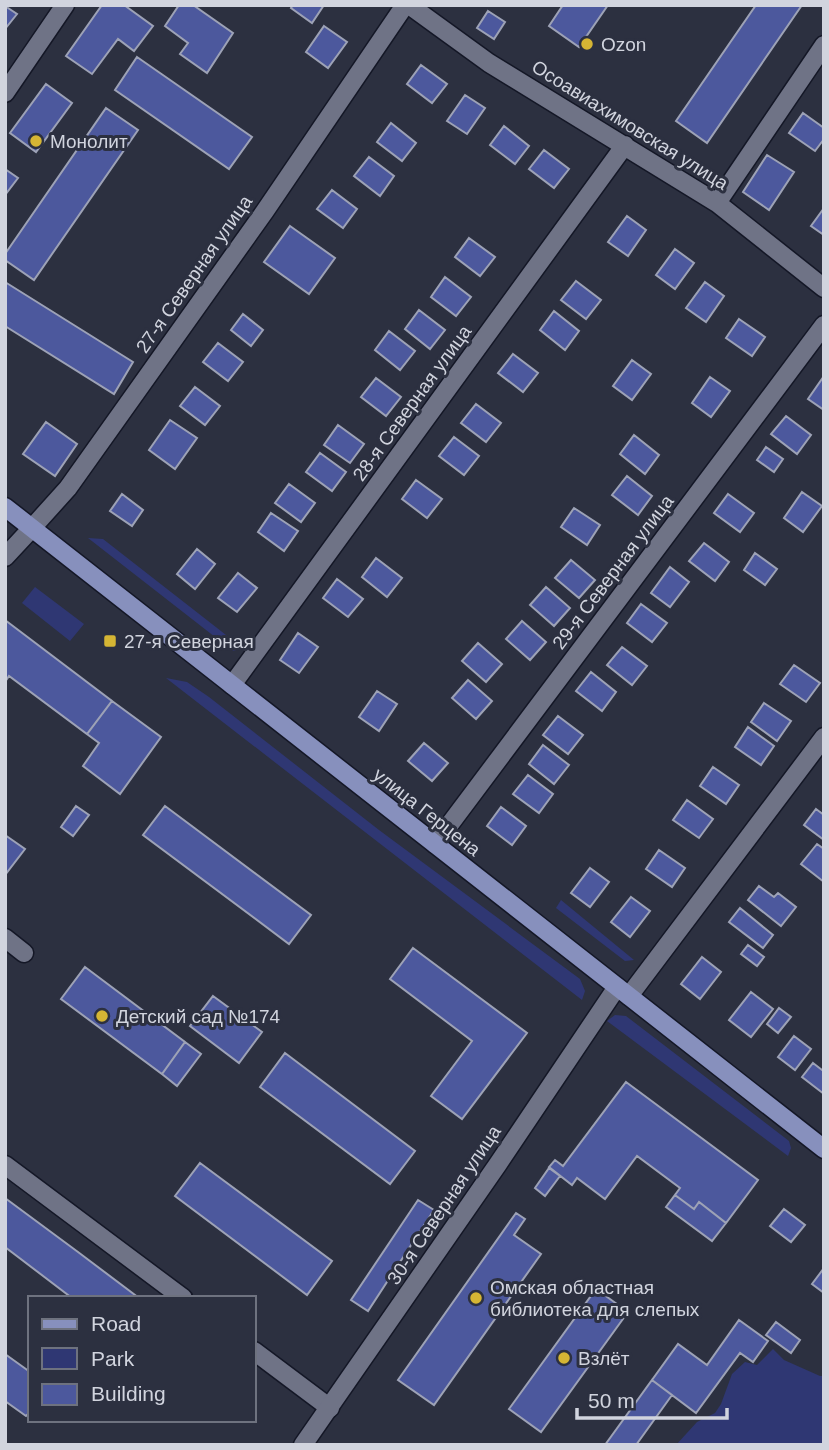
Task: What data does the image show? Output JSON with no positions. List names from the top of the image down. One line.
{"streets":{"main road":["улица Герцена"],"street":["Осоавиахимовская улица","27-я Северная улица","28-я Северная улица","29-я Северная улица","30-я Северная улица"]},"crossings":[["Осоавиахимовская улица","27-я Северная улица"],["Осоавиахимовская улица","28-я Северная улица"],["27-я Северная улица","улица Герцена"],["28-я Северная улица","улица Герцена"],["29-я Северная улица","улица Герцена"],["улица Герцена","30-я Северная улица"]],"places":{"other":["Ozon","Монолит","Детский сад №174","Омская областная библиотека для слепых","Взлёт"],"transit":["27-я Северная"]},"legend":["Road","Park","Building"],"scale_bar":"50 m"}
